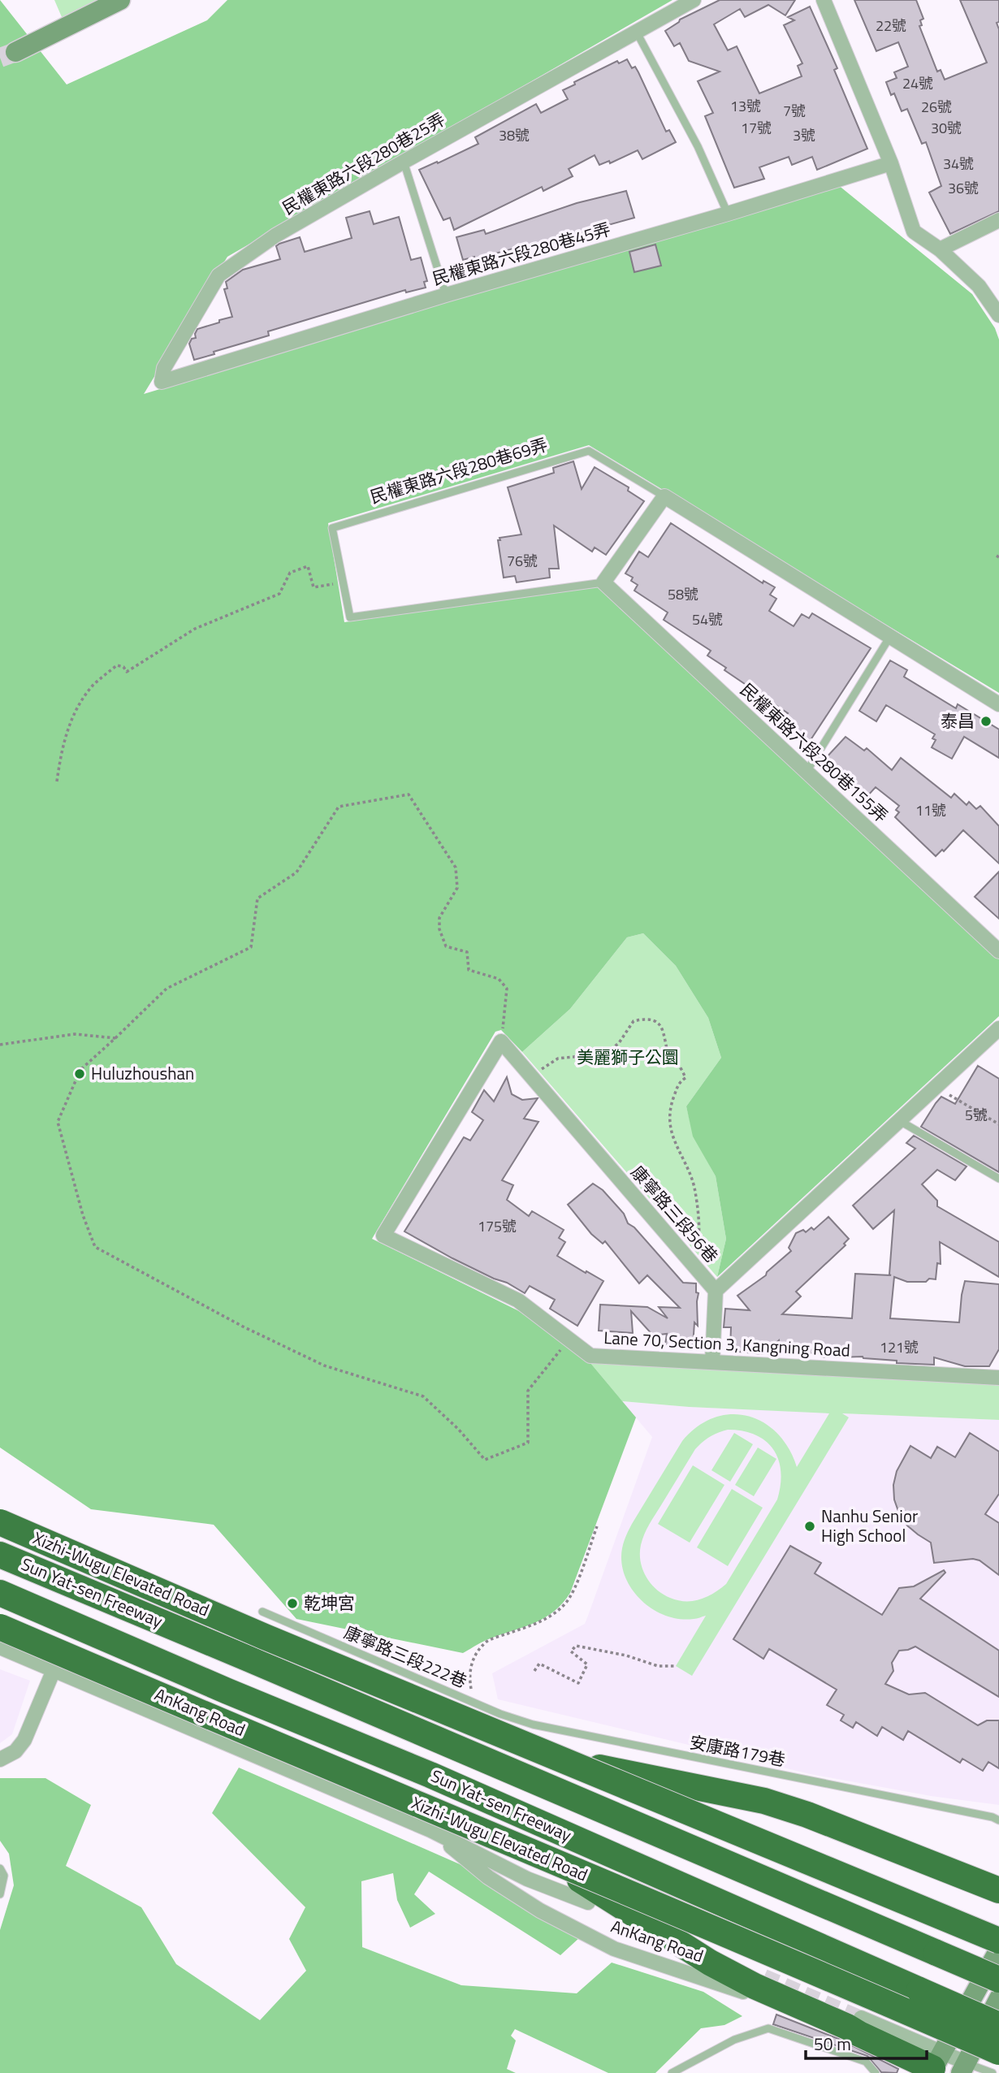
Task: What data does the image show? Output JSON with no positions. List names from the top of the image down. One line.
{"streets":{"highway":["Xizhi-Wugu Elevated Road","Sun Yat-sen Freeway"],"street":["民權東路六段280巷25弄","民權東路六段280巷45弄","民權東路六段280巷69弄","民權東路六段280巷155弄","康寧路三段56巷","Lane 70, Section 3, Kangning Road","AnKang Road"],"lane":["康寧路三段222巷","安康路179巷"]},"crossings":[["民權東路六段280巷25弄","民權東路六段280巷45弄"],["民權東路六段280巷69弄","民權東路六段280巷155弄"],["康寧路三段56巷","Lane 70, Section 3, Kangning Road"],["康寧路三段222巷","安康路179巷"]],"parks":["美麗獅子公圜"],"places":["泰昌","Huluzhoushan","Nanhu Senior High School","乾坤宮"],"house_numbers":["22號","24號","13號","26號","7號","17號","30號","38號","3號","34號","36號","76號","58號","54號","11號","5號","175號","121號"],"scale_bar":"50 m"}
